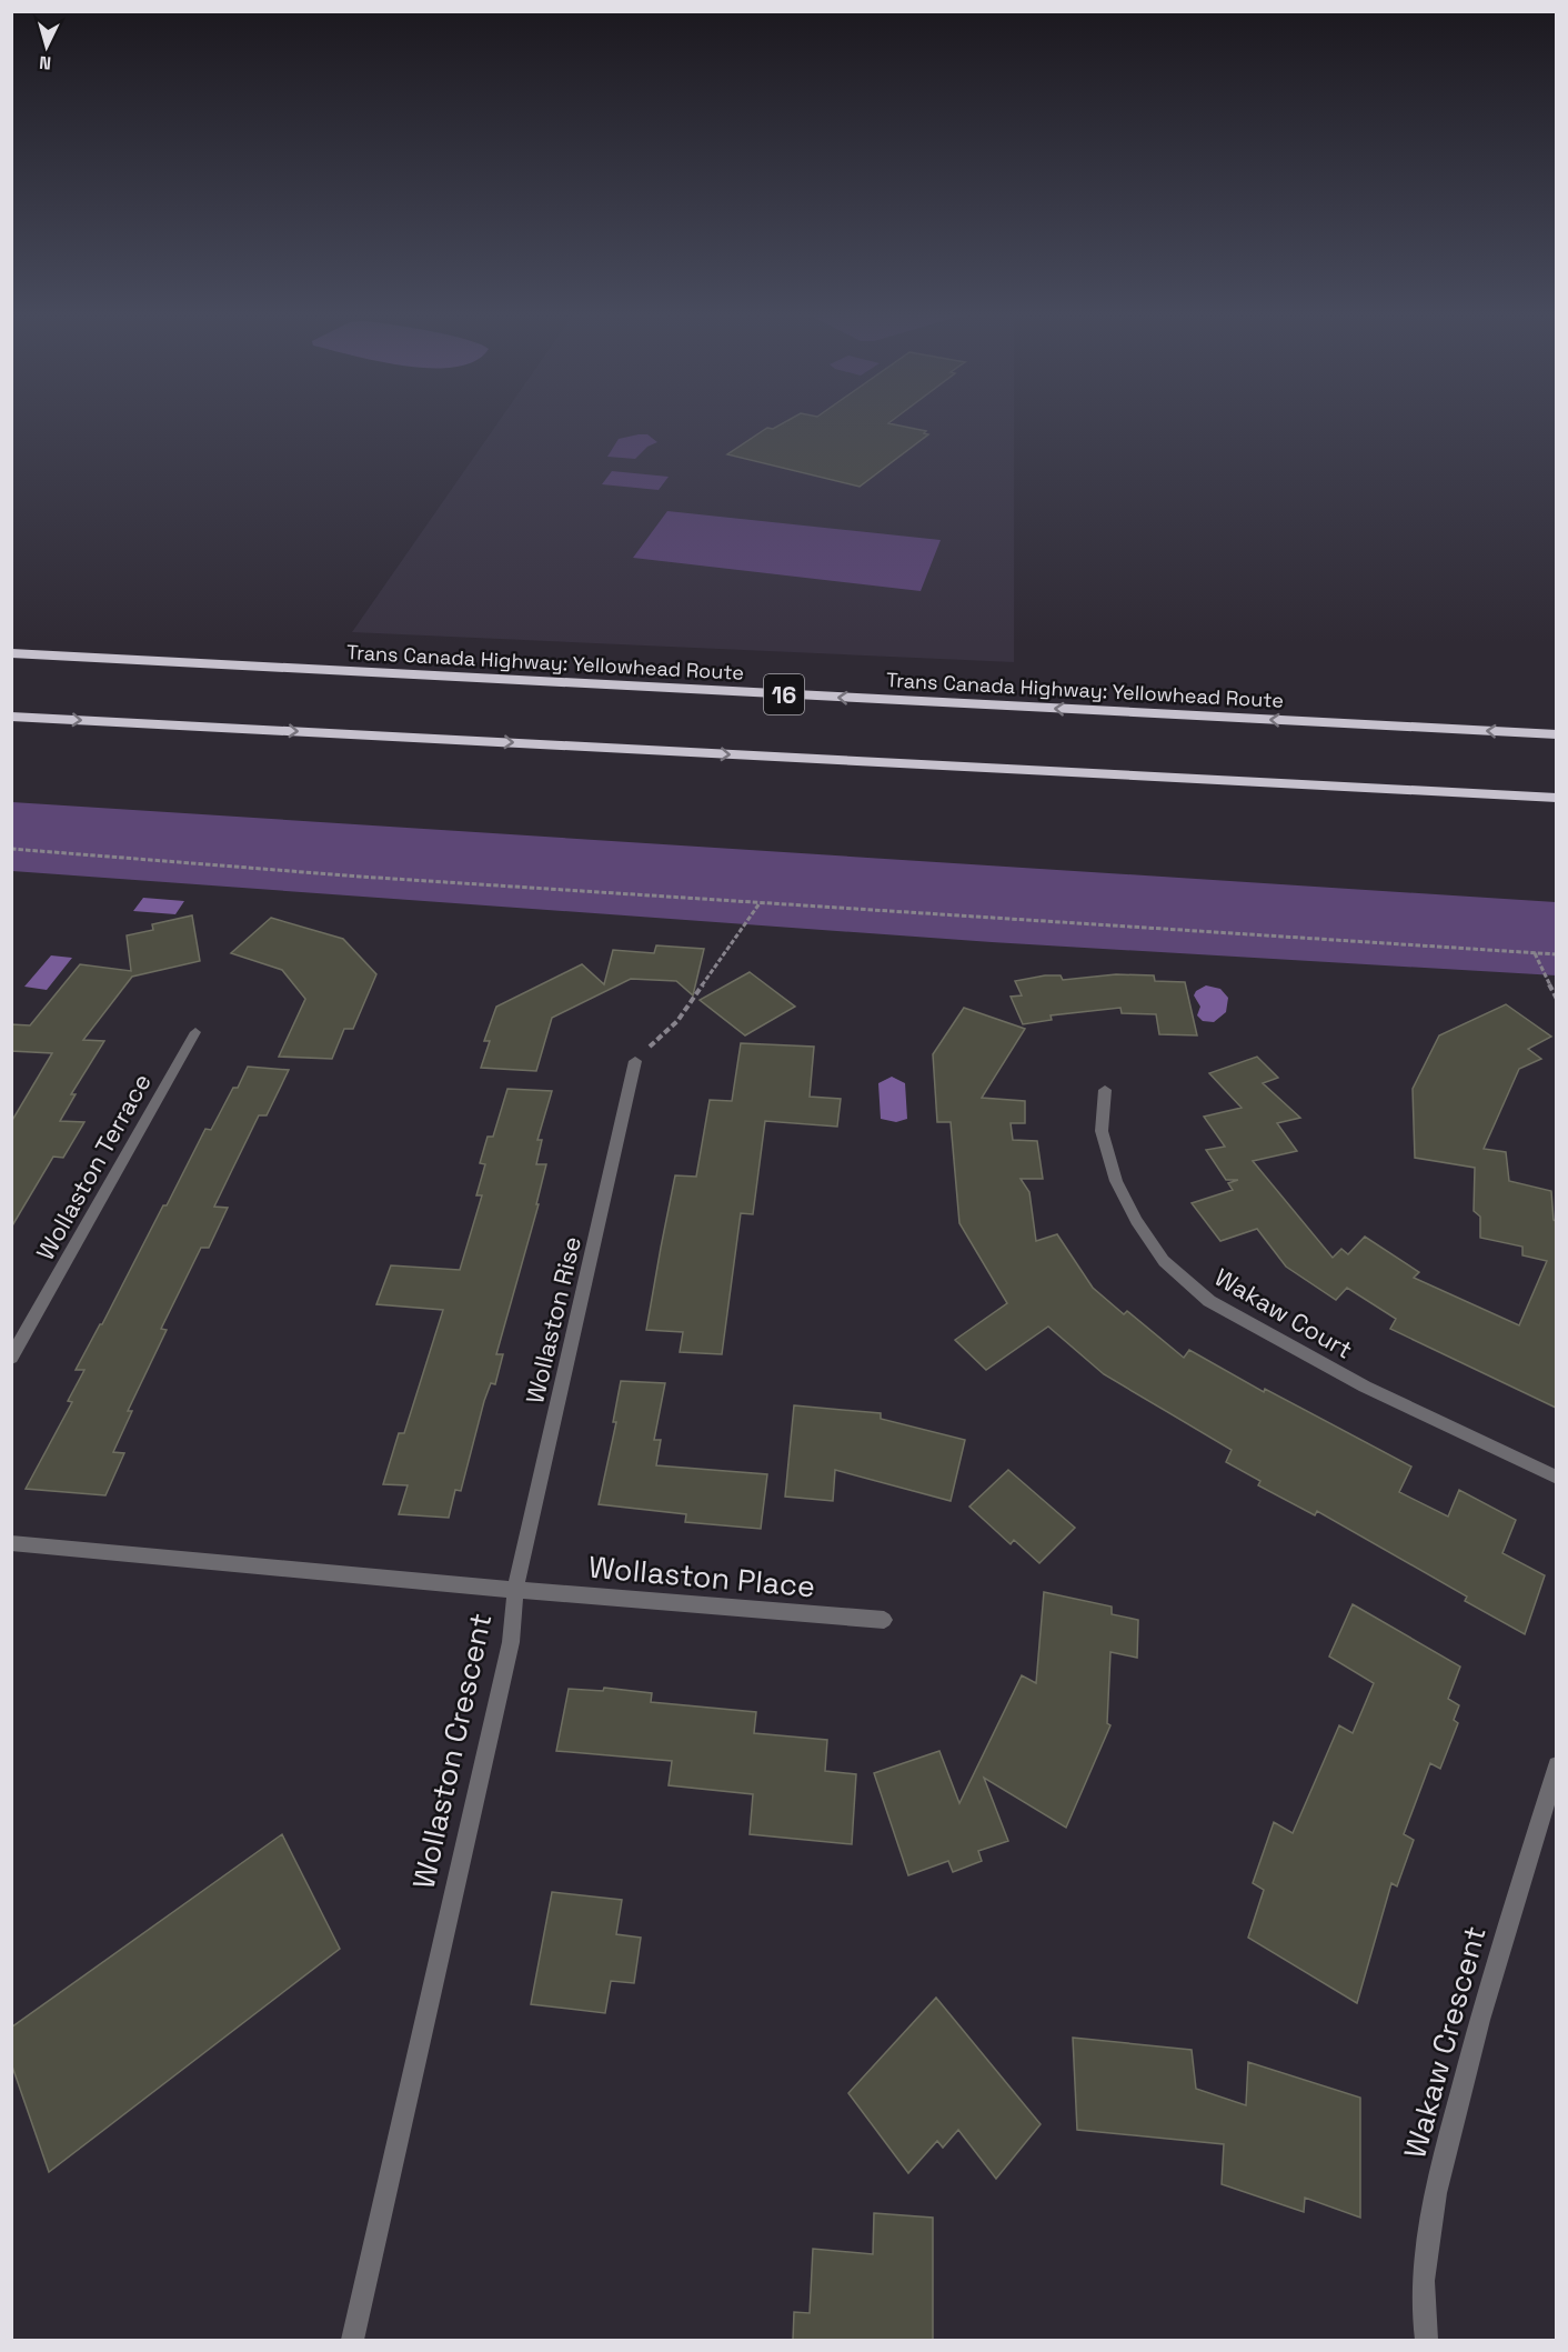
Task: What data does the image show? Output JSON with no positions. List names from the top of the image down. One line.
{"streets":{"highway":["Trans Canada Highway: Yellowhead Route","16"],"street":["Wollaston Terrace","Wakaw Court","Wollaston Rise","Wollaston Place","Wollaston Crescent","Wakaw Crescent"]},"crossings":[["Wollaston Rise","Wollaston Place"],["Wollaston Rise","Wollaston Crescent"],["Wollaston Place","Wollaston Crescent"]],"north":"bottom"}
